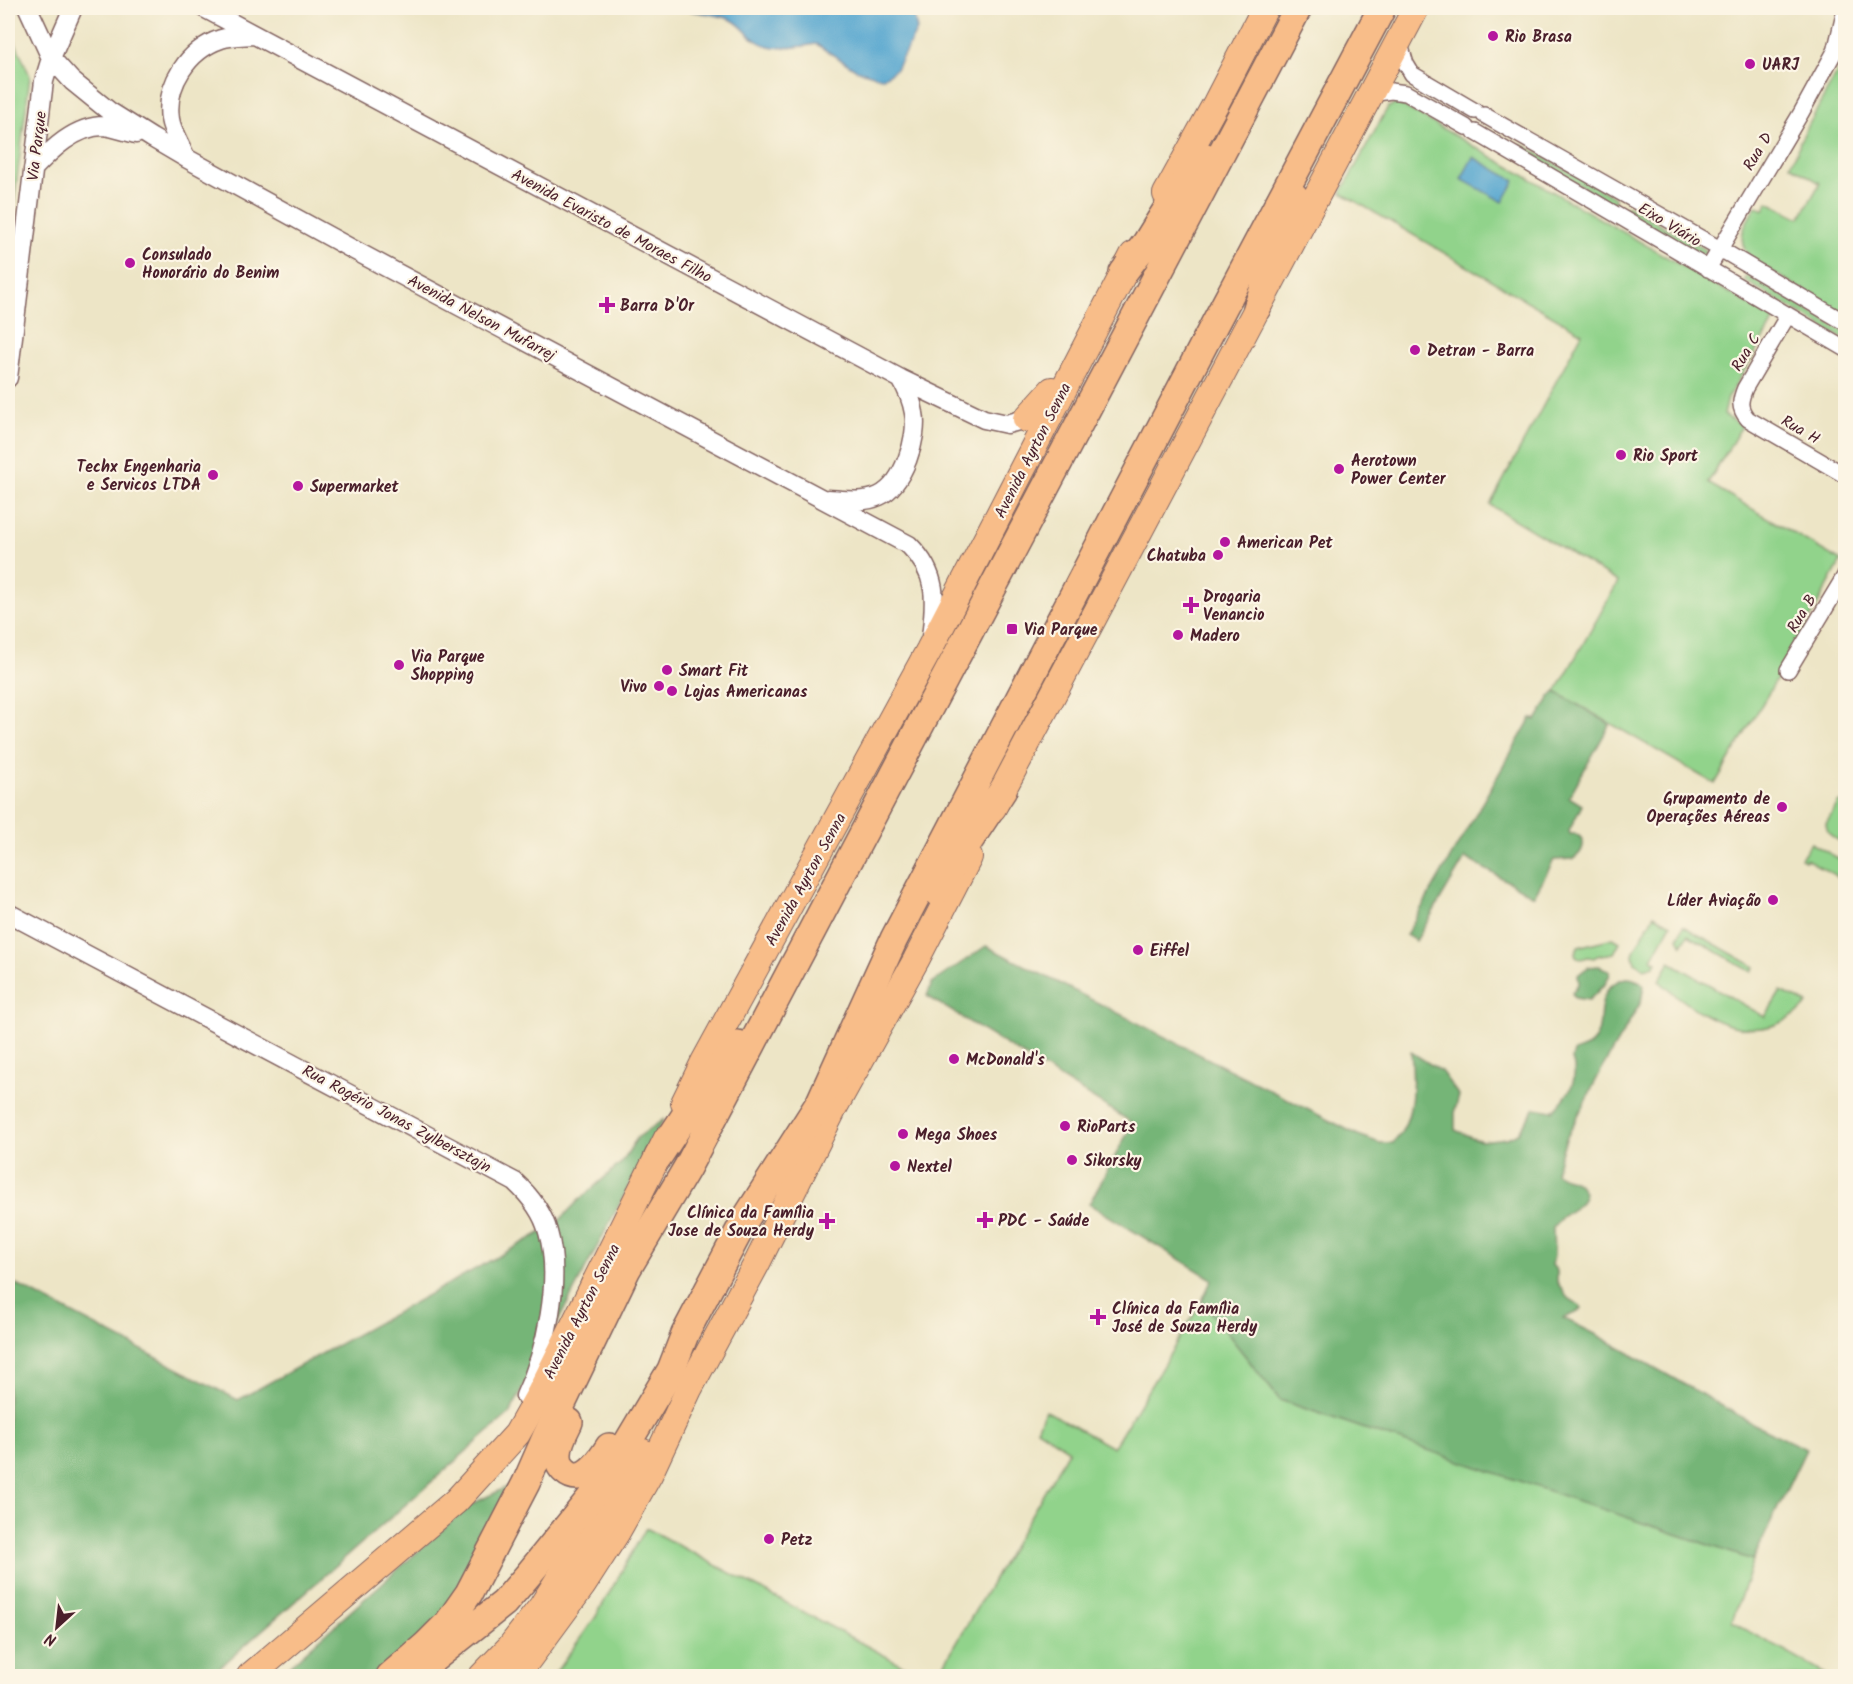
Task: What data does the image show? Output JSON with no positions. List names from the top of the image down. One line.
{"streets":{"highway":["Avenida Ayrton Senna"],"street":["Via Parque","Rua D","Eixo Viário","Avenida Evaristo de Moraes Filho","Avenida Nelson Mufarrej","Rua C","Rua H","Rua B","Rua Rogério Jonas Zylbersztajn"]},"crossings":[["Via Parque","Avenida Nelson Mufarrej"],["Rua D","Eixo Viário"],["Eixo Viário","Rua C"],["Avenida Nelson Mufarrej","Avenida Ayrton Senna"],["Rua C","Rua H"],["Avenida Ayrton Senna","Rua Rogério Jonas Zylbersztajn"]],"places":{"other":["Rio Brasa","UARJ","Consulado Honorário do Benim","Detran - Barra","Rio Sport","Aerotown Power Center","Techx Engenharia e Servicos LTDA","Supermarket","American Pet","Chatuba","Madero","Via Parque Shopping","Smart Fit","Vivo","Lojas Americanas","Grupamento de Operações Aéreas","Líder Aviação","Eiffel","McDonald's","RioParts","Mega Shoes","Sikorsky","Nextel","Petz"],"health":["Barra D'Or","Drogaria Venancio","PDC - Saúde","Clínica da Família Jose de Souza Herdy","Clínica da Família José de Souza Herdy"],"transit":["Via Parque"]},"north":"bottom left"}
